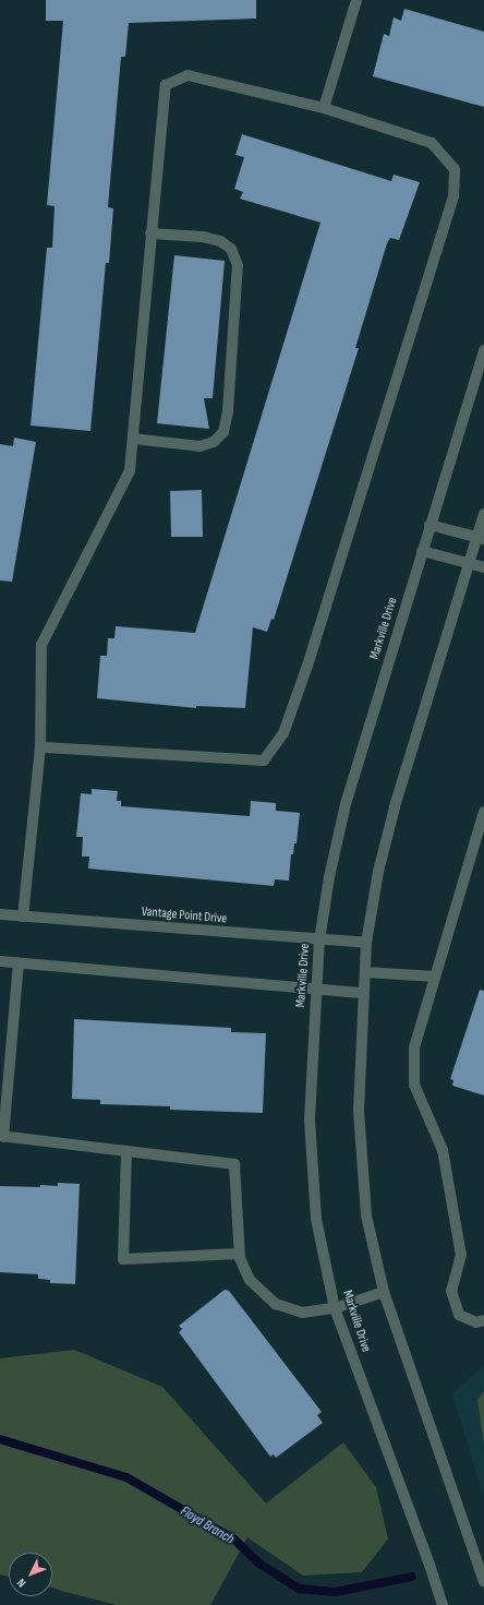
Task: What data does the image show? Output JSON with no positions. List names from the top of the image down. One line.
{"streets":{"street":["Markville Drive","Vantage Point Drive"]},"crossings":[["Markville Drive","Vantage Point Drive"]],"water":["Floyd Branch"],"north":"bottom left"}
